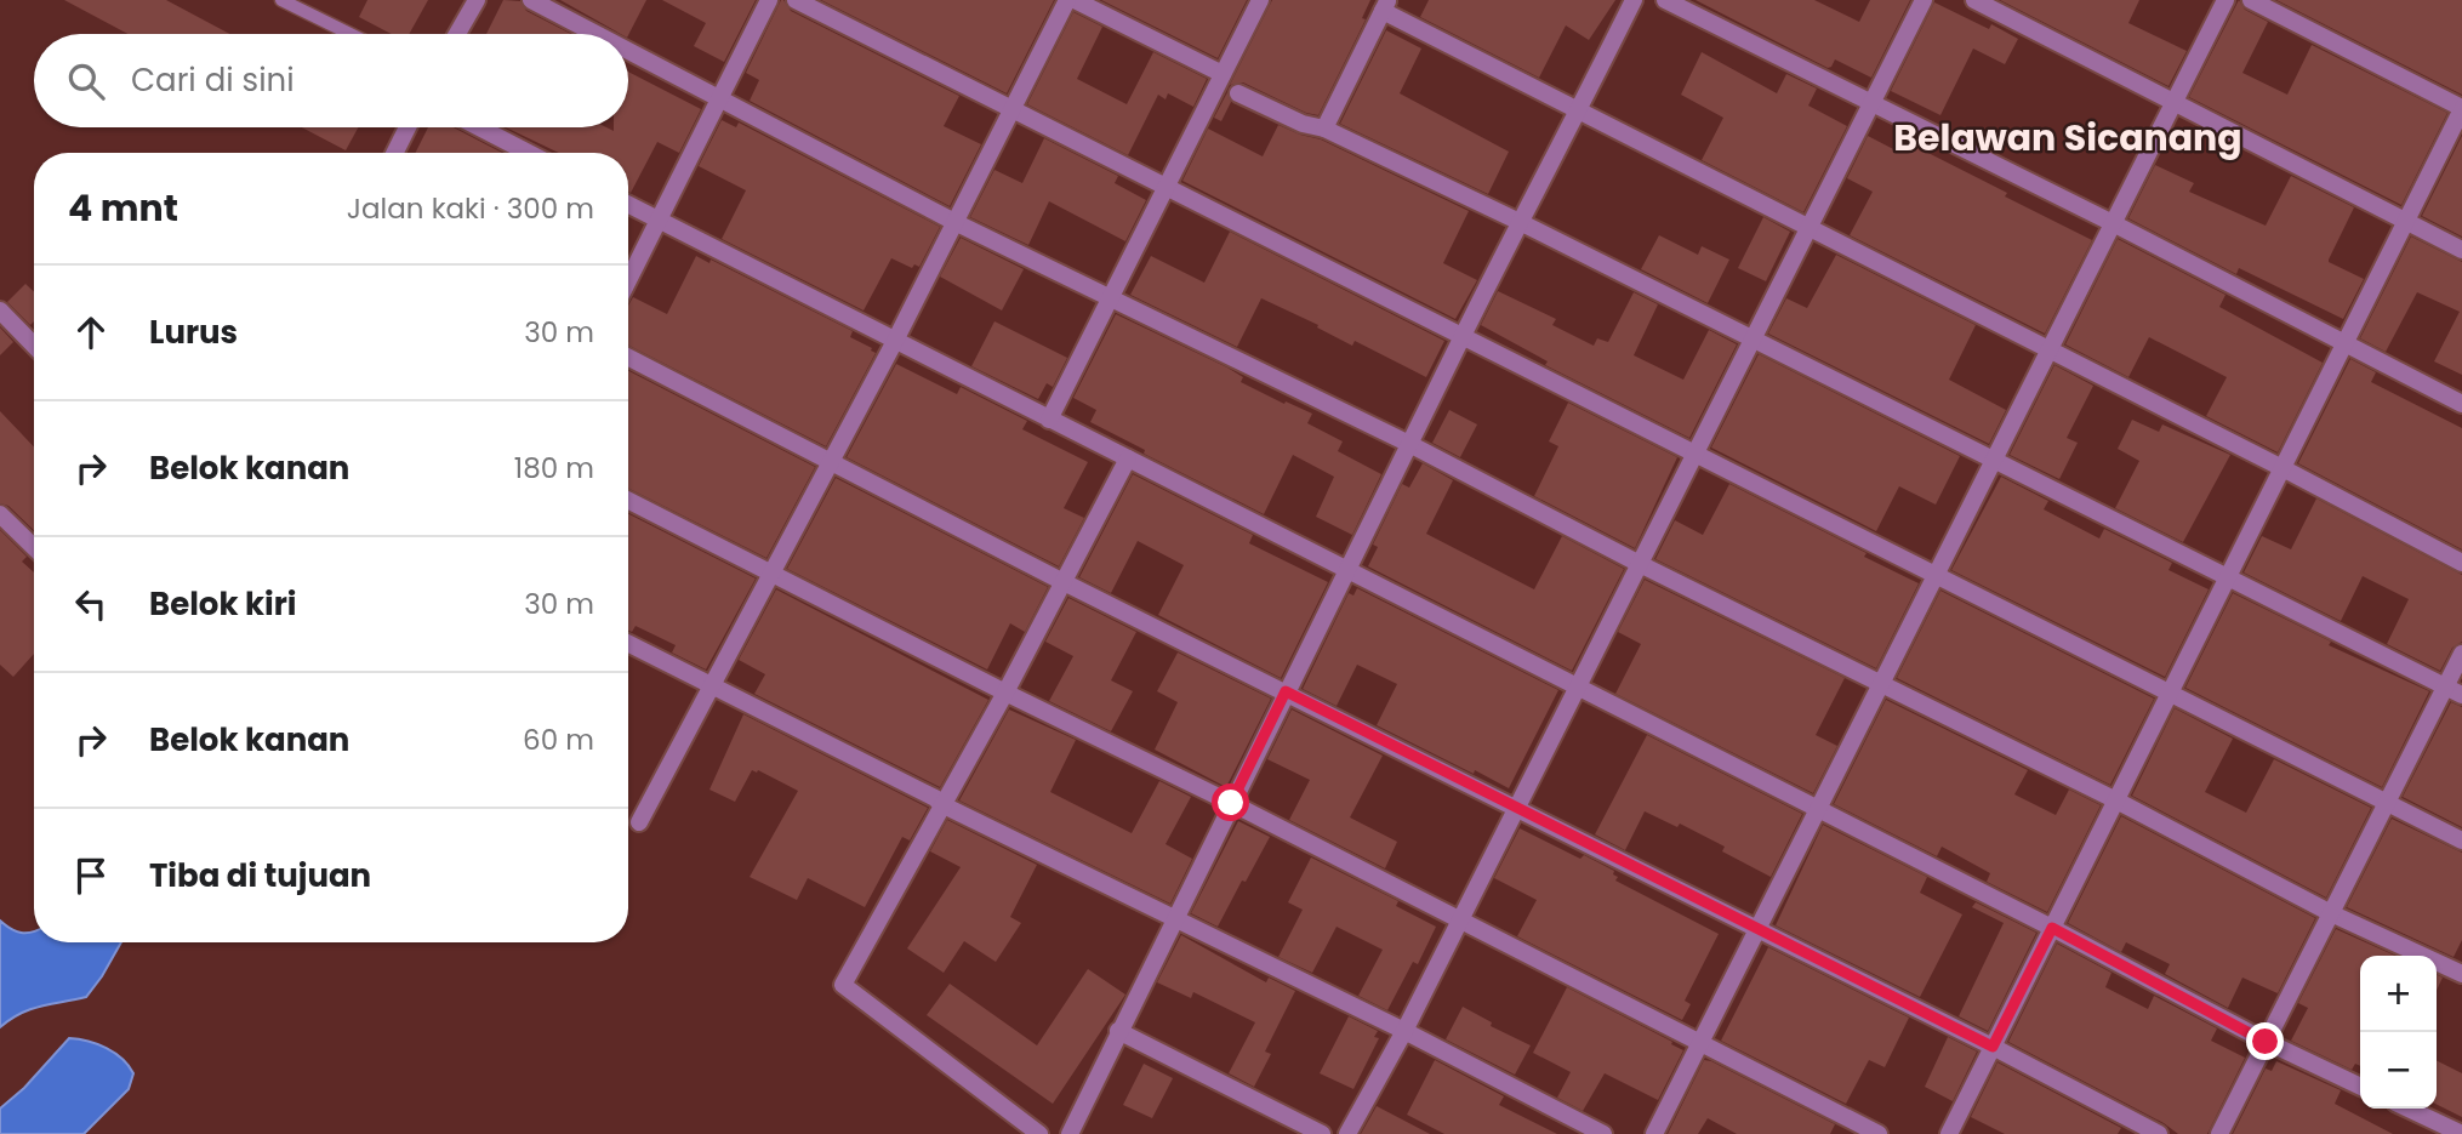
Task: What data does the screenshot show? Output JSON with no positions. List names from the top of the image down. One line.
{"districts":["Belawan Sicanang"],"page":{"search":"Cari di sini","heading":["4 mnt","Jalan kaki · 300 m"],"list":[["Lurus","30 m"],["Belok kanan","180 m"],["Belok kiri","30 m"],["Belok kanan","60 m"],"Tiba di tujuan"],"map_buttons":["+","−"]}}
